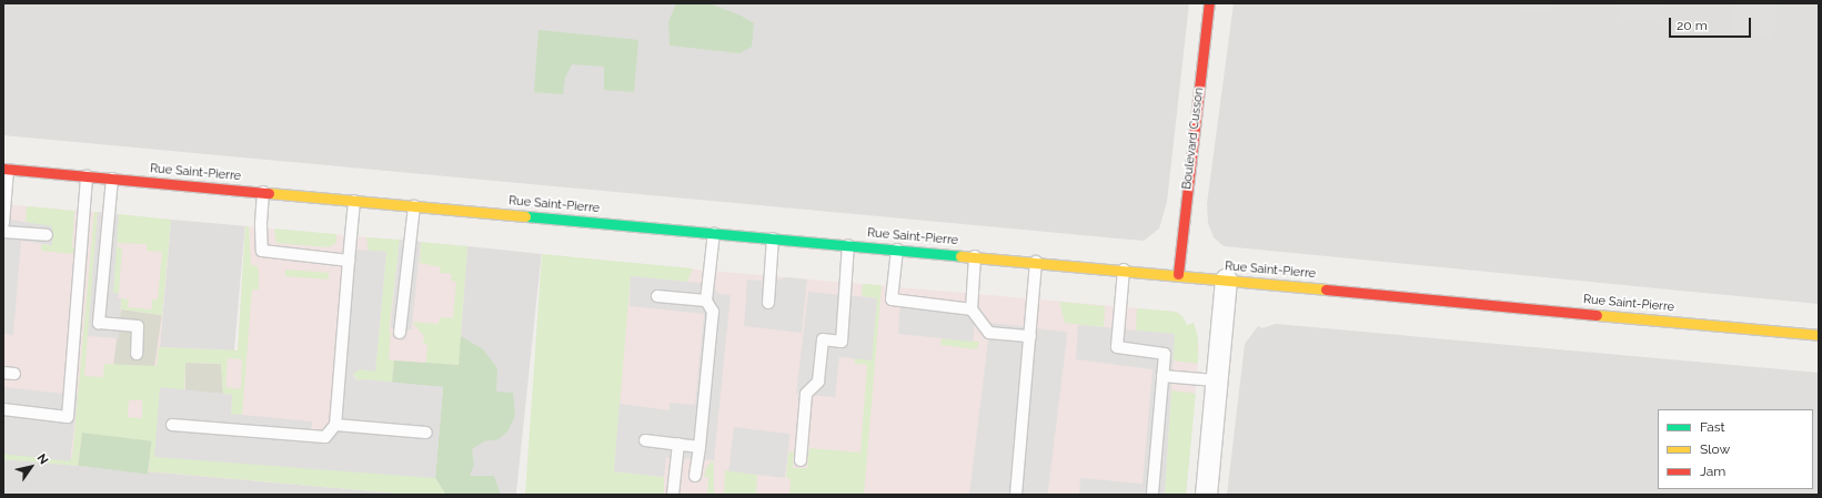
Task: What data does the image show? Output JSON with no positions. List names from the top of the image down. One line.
{"streets":{"main road":["Boulevard Cusson","Rue Saint-Pierre"]},"crossings":[["Boulevard Cusson","Rue Saint-Pierre"]],"legend":["Fast","Slow","Jam"],"scale_bar":"20 m","north":"top right"}
